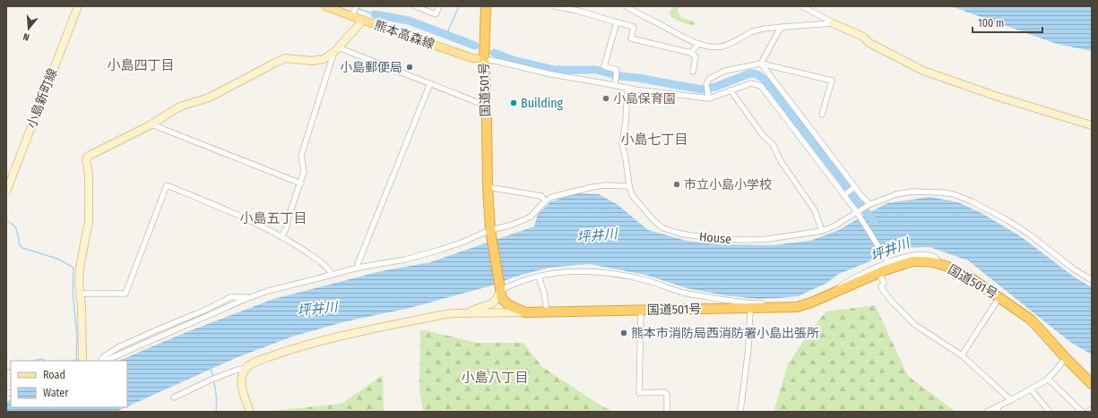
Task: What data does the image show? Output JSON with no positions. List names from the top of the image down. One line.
{"streets":{"highway":["国道501号"],"main road":["熊本高森線"],"street":["小島新町線","House"]},"crossings":[["熊本高森線","国道501号"]],"districts":["小島四丁目","小島七丁目","小島五丁目","小島八丁目"],"water":["坪井川"],"places":["小島郵便局","小島保育園","Building","市立小島小学校","熊本市消防局西消防署小島出張所"],"legend":["Road","Water"],"scale_bar":"100 m","north":"bottom"}
